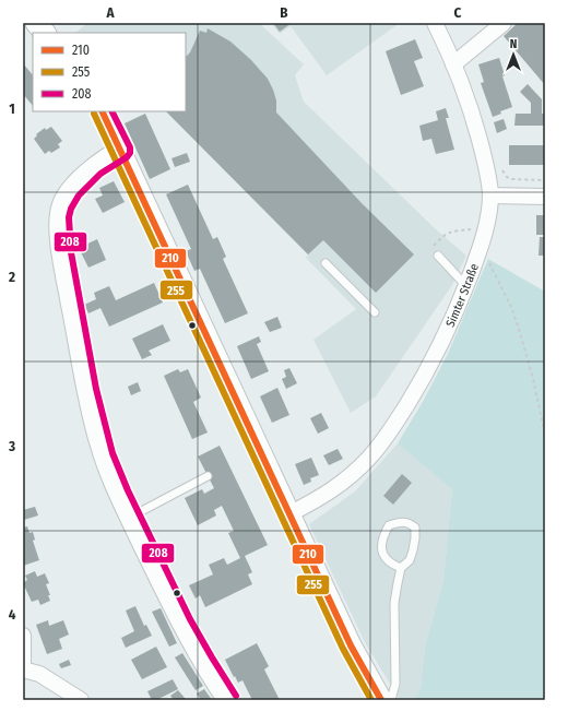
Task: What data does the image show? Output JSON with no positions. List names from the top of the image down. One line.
{"streets":{"street":["Simter Straße"]},"lines":["transit line 210","transit line 208","transit line 255"],"legend":["210","255","208"],"north":"top","grid":{"columns":["A","B","C"],"rows":["1","2","3","4"]}}
